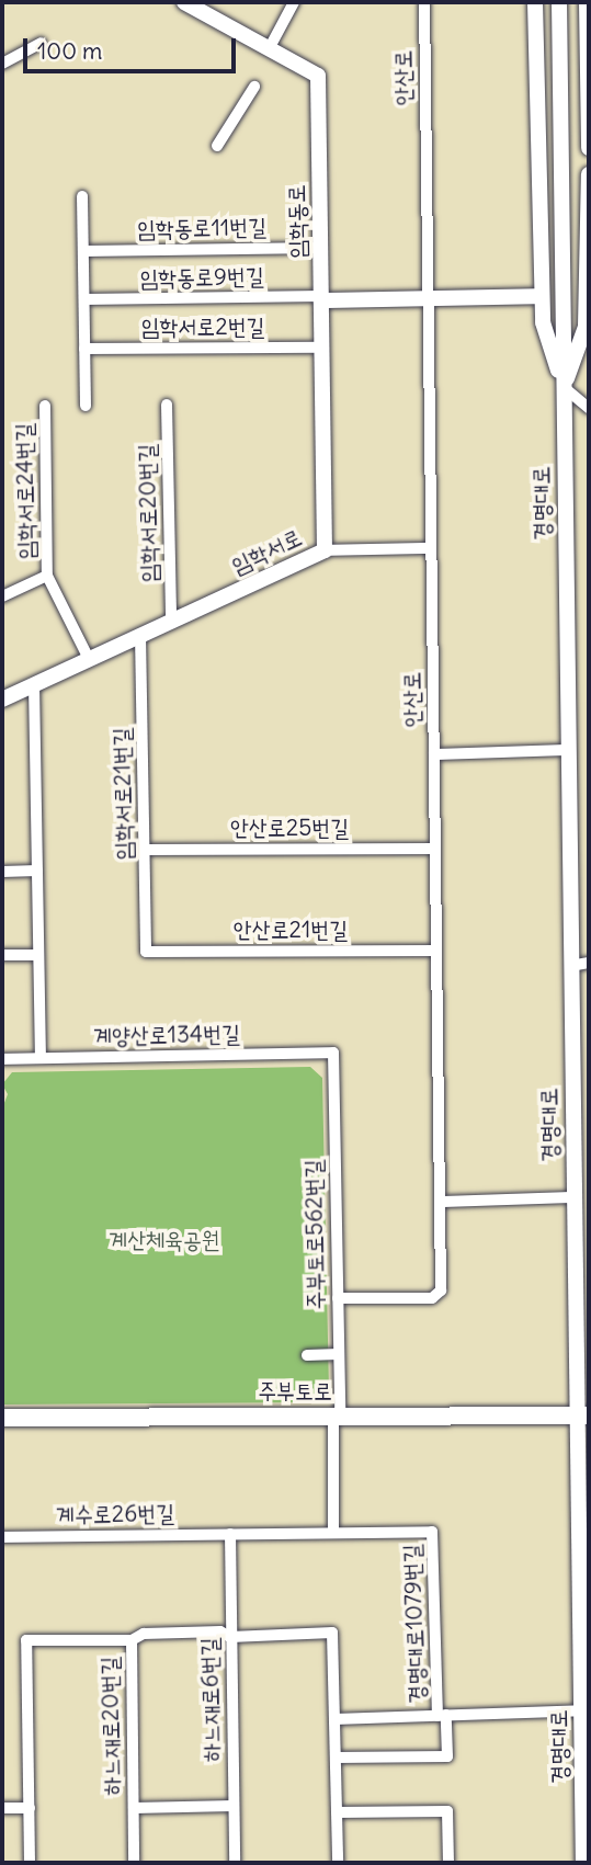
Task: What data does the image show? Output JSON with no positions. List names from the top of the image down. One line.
{"streets":{"main road":["주부토로"],"street":["안산로","임학동로","임학동로11번길","임학동로9번길","임학서로2번길","임학서로24번길","경명대로","임학서로20번길","임학서로","임학서로21번길","안산로25번길","안산로21번길","계양산로134번길","주부토로562번길","계수로26번길","경명대로1079번길","하느재로6번길","하느재로20번길"]},"crossings":[["안산로","안산로25번길"],["안산로","안산로21번길"],["안산로","주부토로562번길"],["임학동로","임학동로11번길"],["임학동로","임학동로9번길"],["임학동로","임학서로"],["임학동로9번길","임학서로"],["임학서로2번길","임학서로"],["임학서로24번길","임학서로"],["경명대로","주부토로"],["경명대로","경명대로1079번길"],["임학서로20번길","임학서로"],["임학서로","임학서로21번길"],["임학서로21번길","안산로25번길"],["임학서로21번길","안산로21번길"],["계양산로134번길","주부토로562번길"],["주부토로562번길","주부토로"],["주부토로562번길","계수로26번길"],["계수로26번길","경명대로1079번길"],["계수로26번길","하느재로6번길"]],"parks":["계산체육공원"],"scale_bar":"100 m"}
